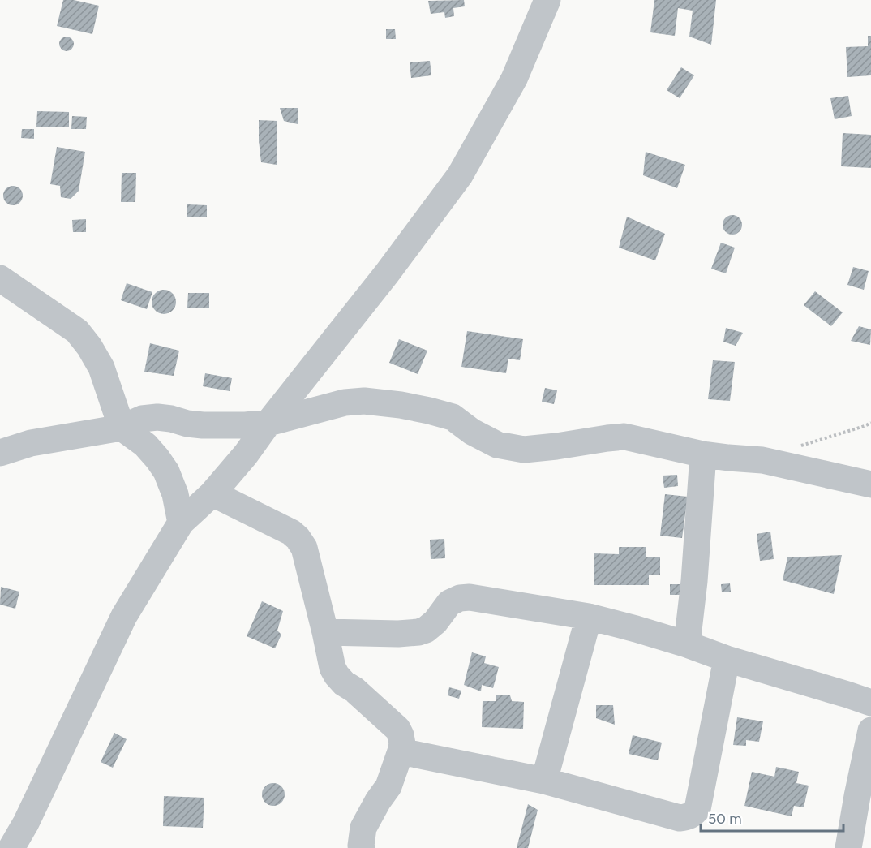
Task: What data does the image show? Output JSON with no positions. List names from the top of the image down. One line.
{"scale_bar":"50 m"}
